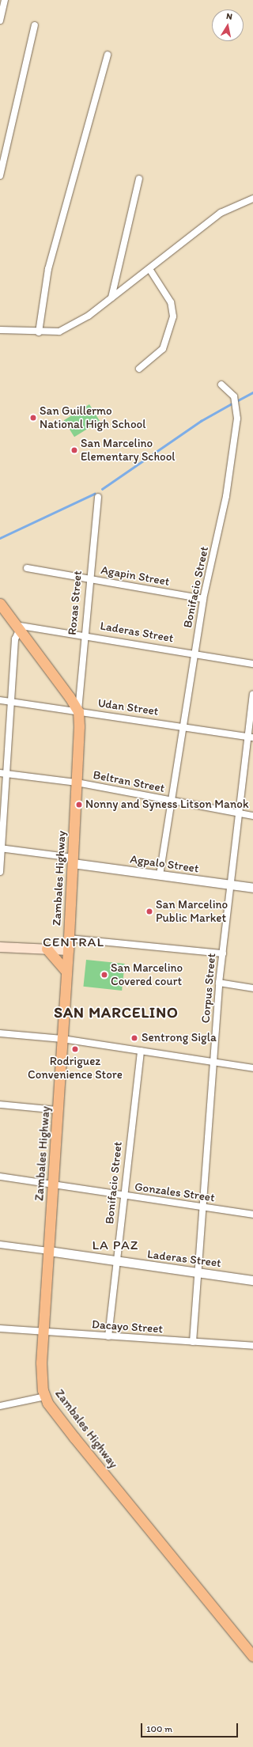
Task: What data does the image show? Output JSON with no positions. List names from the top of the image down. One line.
{"streets":{"main road":["Zambales Highway"],"street":["Agapin Street","Bonifacio Street","Roxas Street","Laderas Street","Udan Street","Beltran Street","Agpalo Street","Corpus Street","Gonzales Street","Dacayo Street"]},"crossings":[["Agapin Street","Bonifacio Street"],["Agapin Street","Roxas Street"],["Bonifacio Street","Laderas Street"],["Bonifacio Street","Udan Street"],["Bonifacio Street","Beltran Street"],["Bonifacio Street","Agpalo Street"],["Bonifacio Street","Gonzales Street"],["Bonifacio Street","Dacayo Street"],["Roxas Street","Laderas Street"],["Roxas Street","Udan Street"],["Roxas Street","Zambales Highway"],["Laderas Street","Zambales Highway"],["Laderas Street","Corpus Street"],["Udan Street","Zambales Highway"],["Udan Street","Corpus Street"],["Beltran Street","Zambales Highway"],["Beltran Street","Corpus Street"],["Agpalo Street","Zambales Highway"],["Agpalo Street","Corpus Street"],["Zambales Highway","Gonzales Street"],["Zambales Highway","Dacayo Street"],["Corpus Street","Gonzales Street"],["Corpus Street","Dacayo Street"]],"districts":["CENTRAL","SAN MARCELINO","LA PAZ"],"places":["San Guillermo National High School","San Marcelino Elementary School","Nonny and Syness Litson Manok","San Marcelino Public Market","San Marcelino Covered court","Sentrong Sigla","Rodriguez Convenience Store"],"scale_bar":"100 m","north":"top"}
